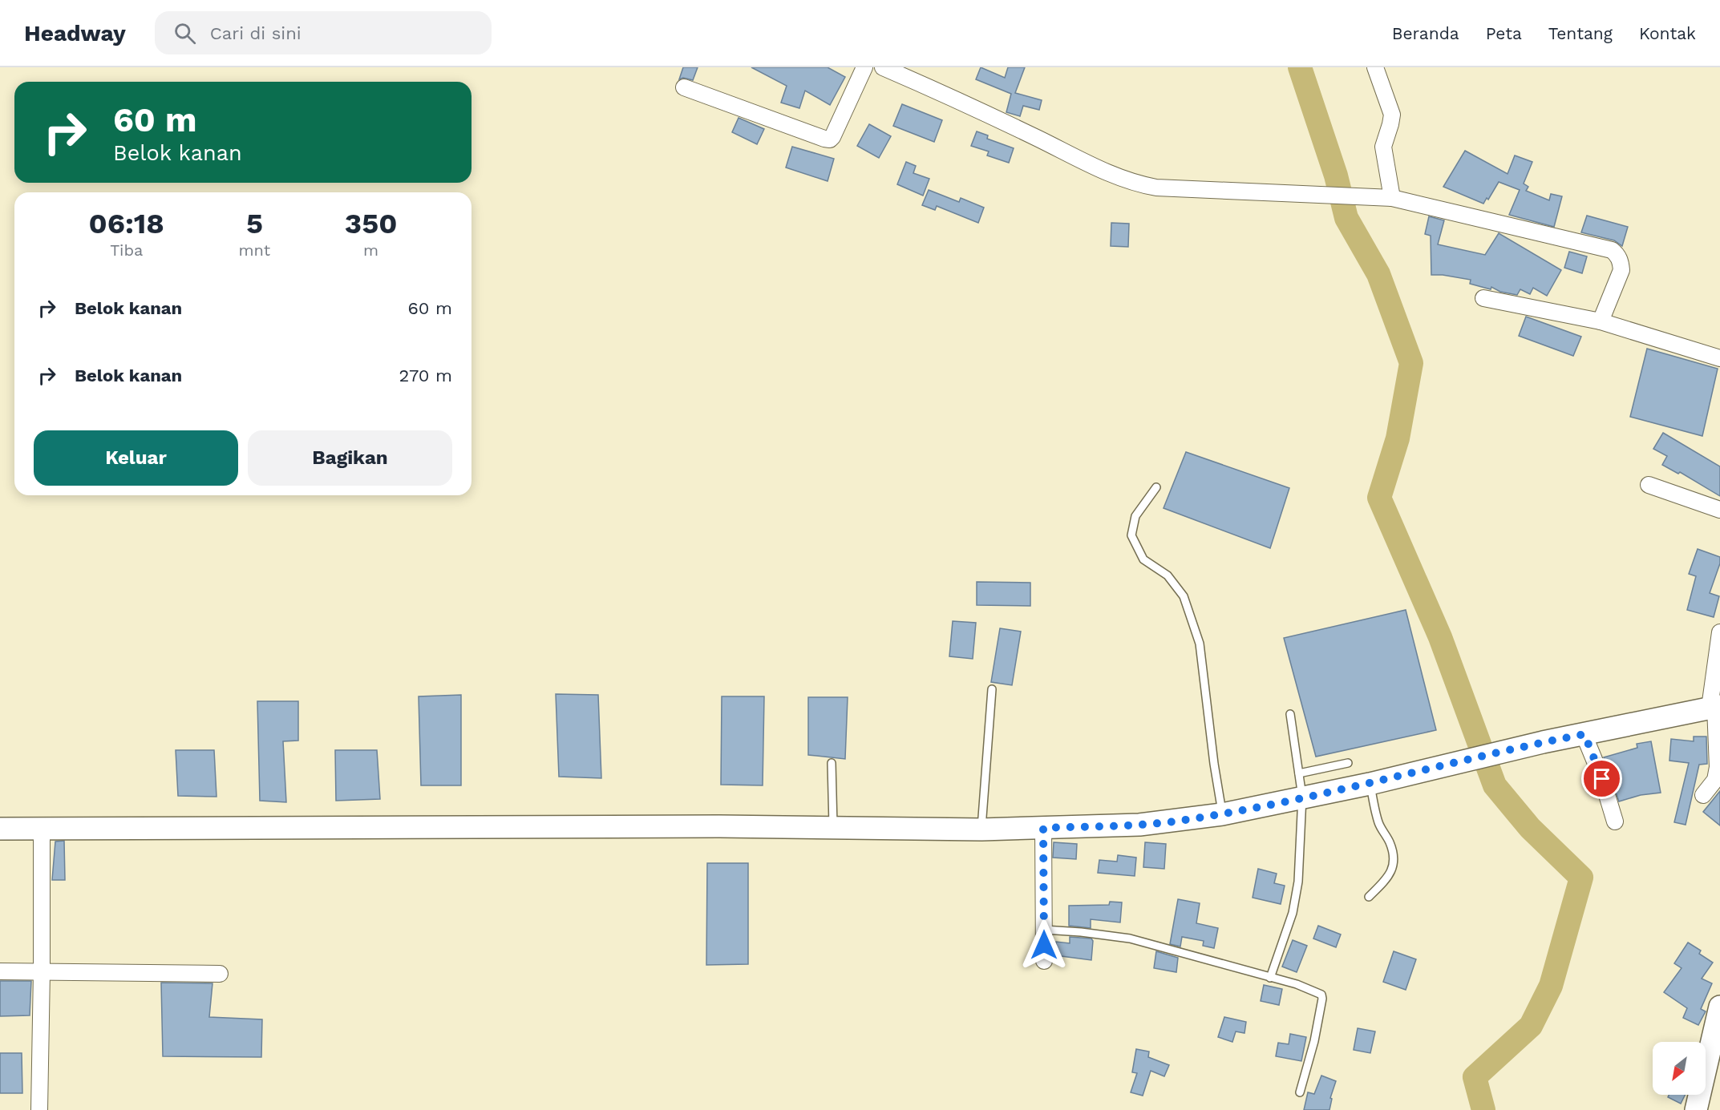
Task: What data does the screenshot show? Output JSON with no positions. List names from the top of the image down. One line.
{"north":"bottom left","page":{"header":"Headway","search":"Cari di sini","nav":["Beranda","Peta","Tentang","Kontak"],"turn":["60 m","Belok kanan"],"eta":["06:18","Tiba","5","mnt","350","m"],"list":[{"name":"Belok kanan","value":"60 m"},{"name":"Belok kanan","value":"270 m"}],"buttons":["Keluar","Bagikan"]}}
